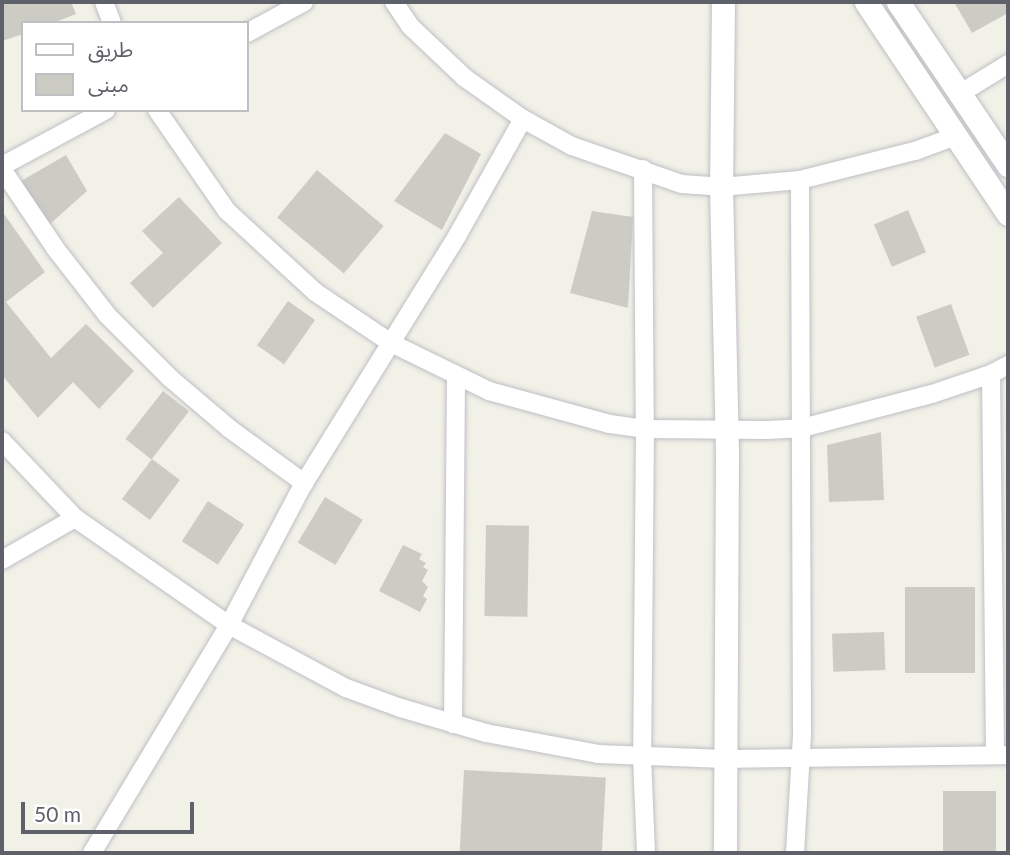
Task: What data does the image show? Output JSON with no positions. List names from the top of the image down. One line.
{"legend":["طريق","مبنى"],"scale_bar":"50 m"}
